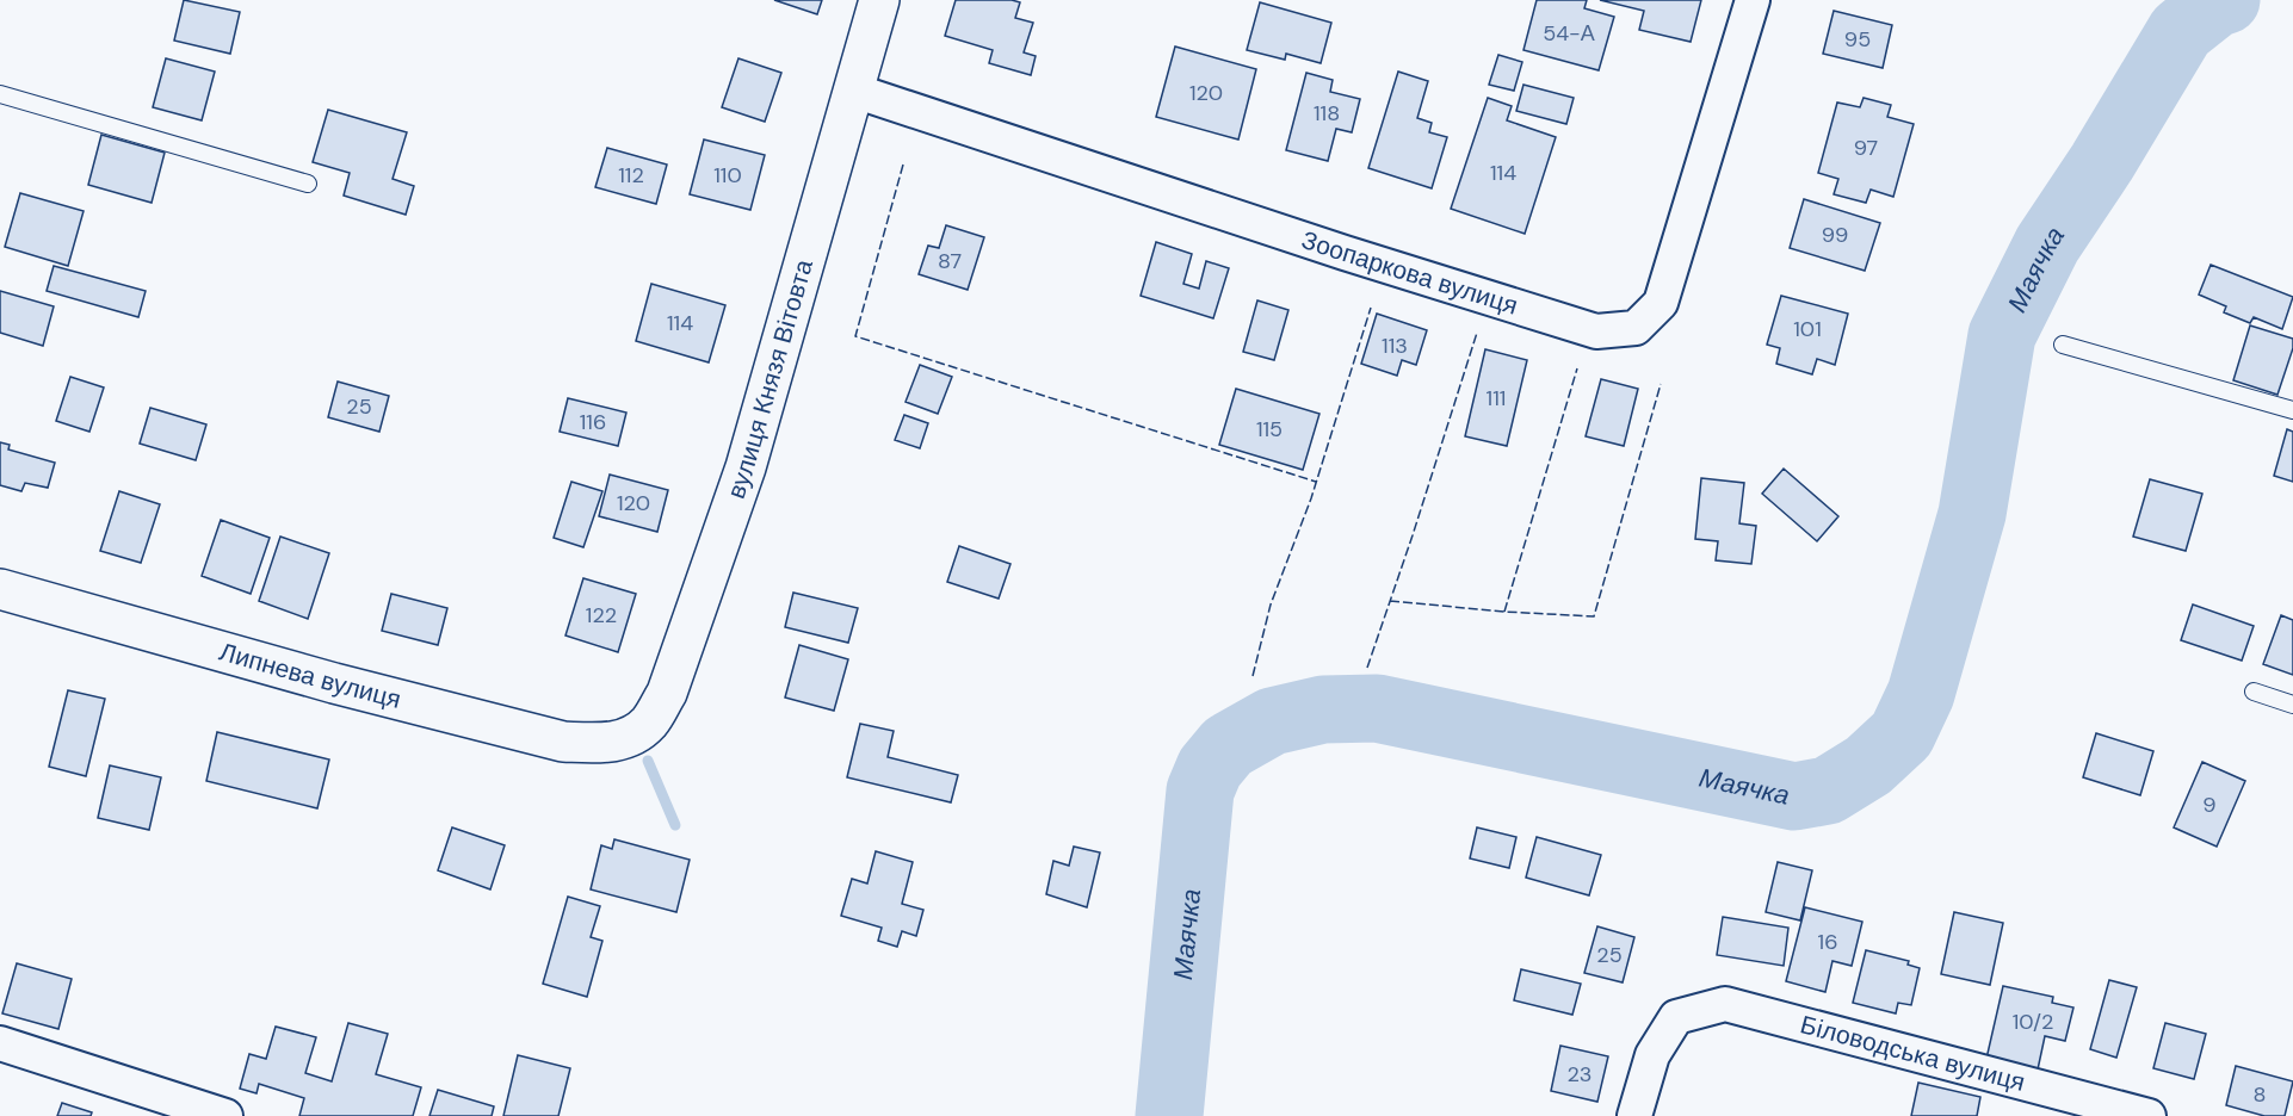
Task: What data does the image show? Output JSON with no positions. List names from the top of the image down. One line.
{"streets":{"street":["Зоопаркова вулиця","вулиця Князя Вітовта","Липнева вулиця","Біловодська вулиця"]},"crossings":[["Зоопаркова вулиця","вулиця Князя Вітовта"],["вулиця Князя Вітовта","Липнева вулиця"]],"water":["Маячка"],"house_numbers":["54-А","95","120","118","97","114","112","110","99","87","114","101","113","111","25","116","115","120","122","9","16","25","10/2","23","8"]}
